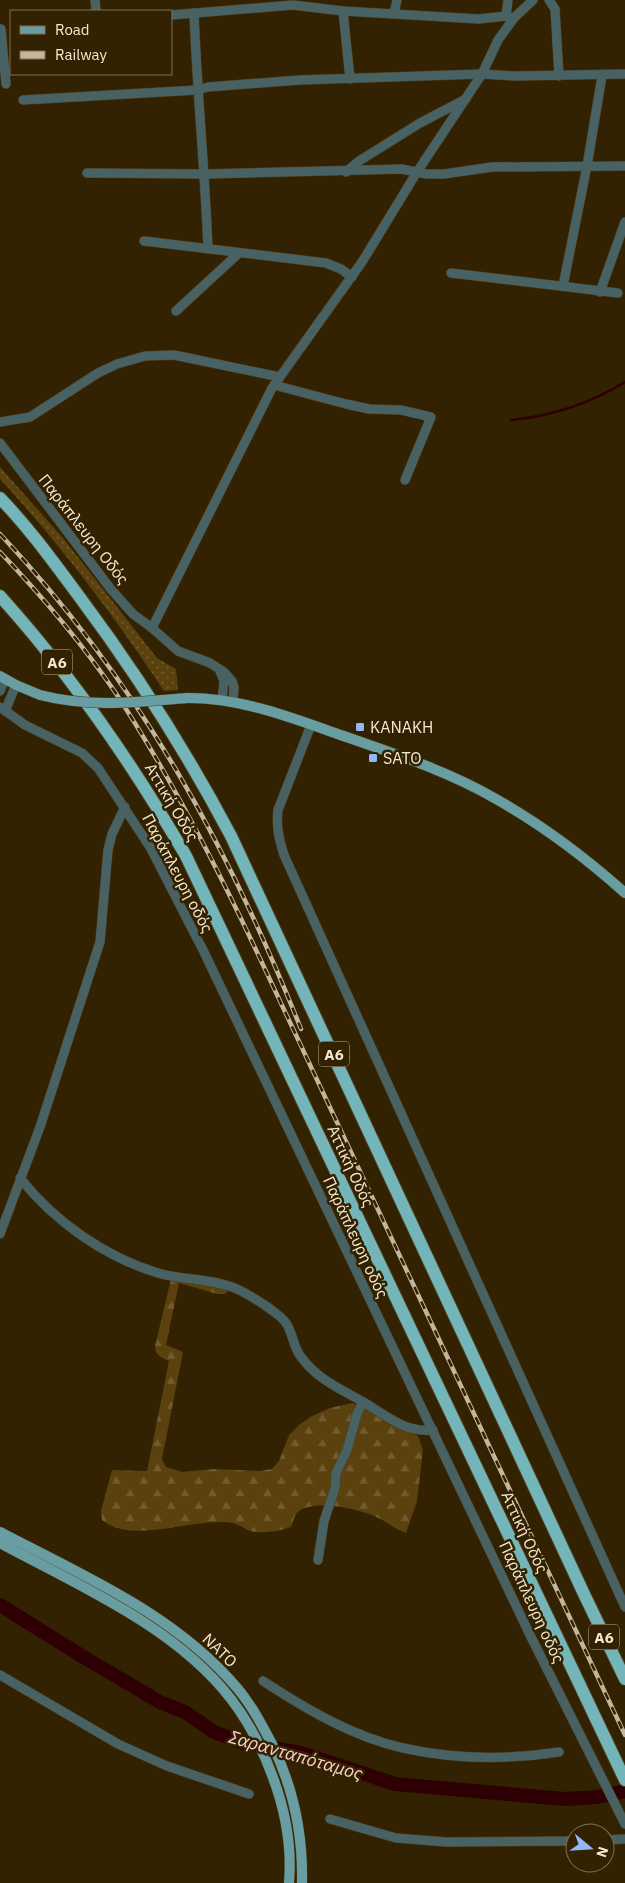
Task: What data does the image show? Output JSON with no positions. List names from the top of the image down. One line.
{"streets":{"highway":["Α6","Αττική Οδός"],"main road":["ΝΑΤΟ"],"street":["Παράπλευρη Οδός","Παράπλευρη οδός"]},"water":["Σαρανταπόταμος"],"places":{"transit":["ΚΑΝΑΚΗ","SATO"]},"legend":["Road","Railway"],"north":"right"}
